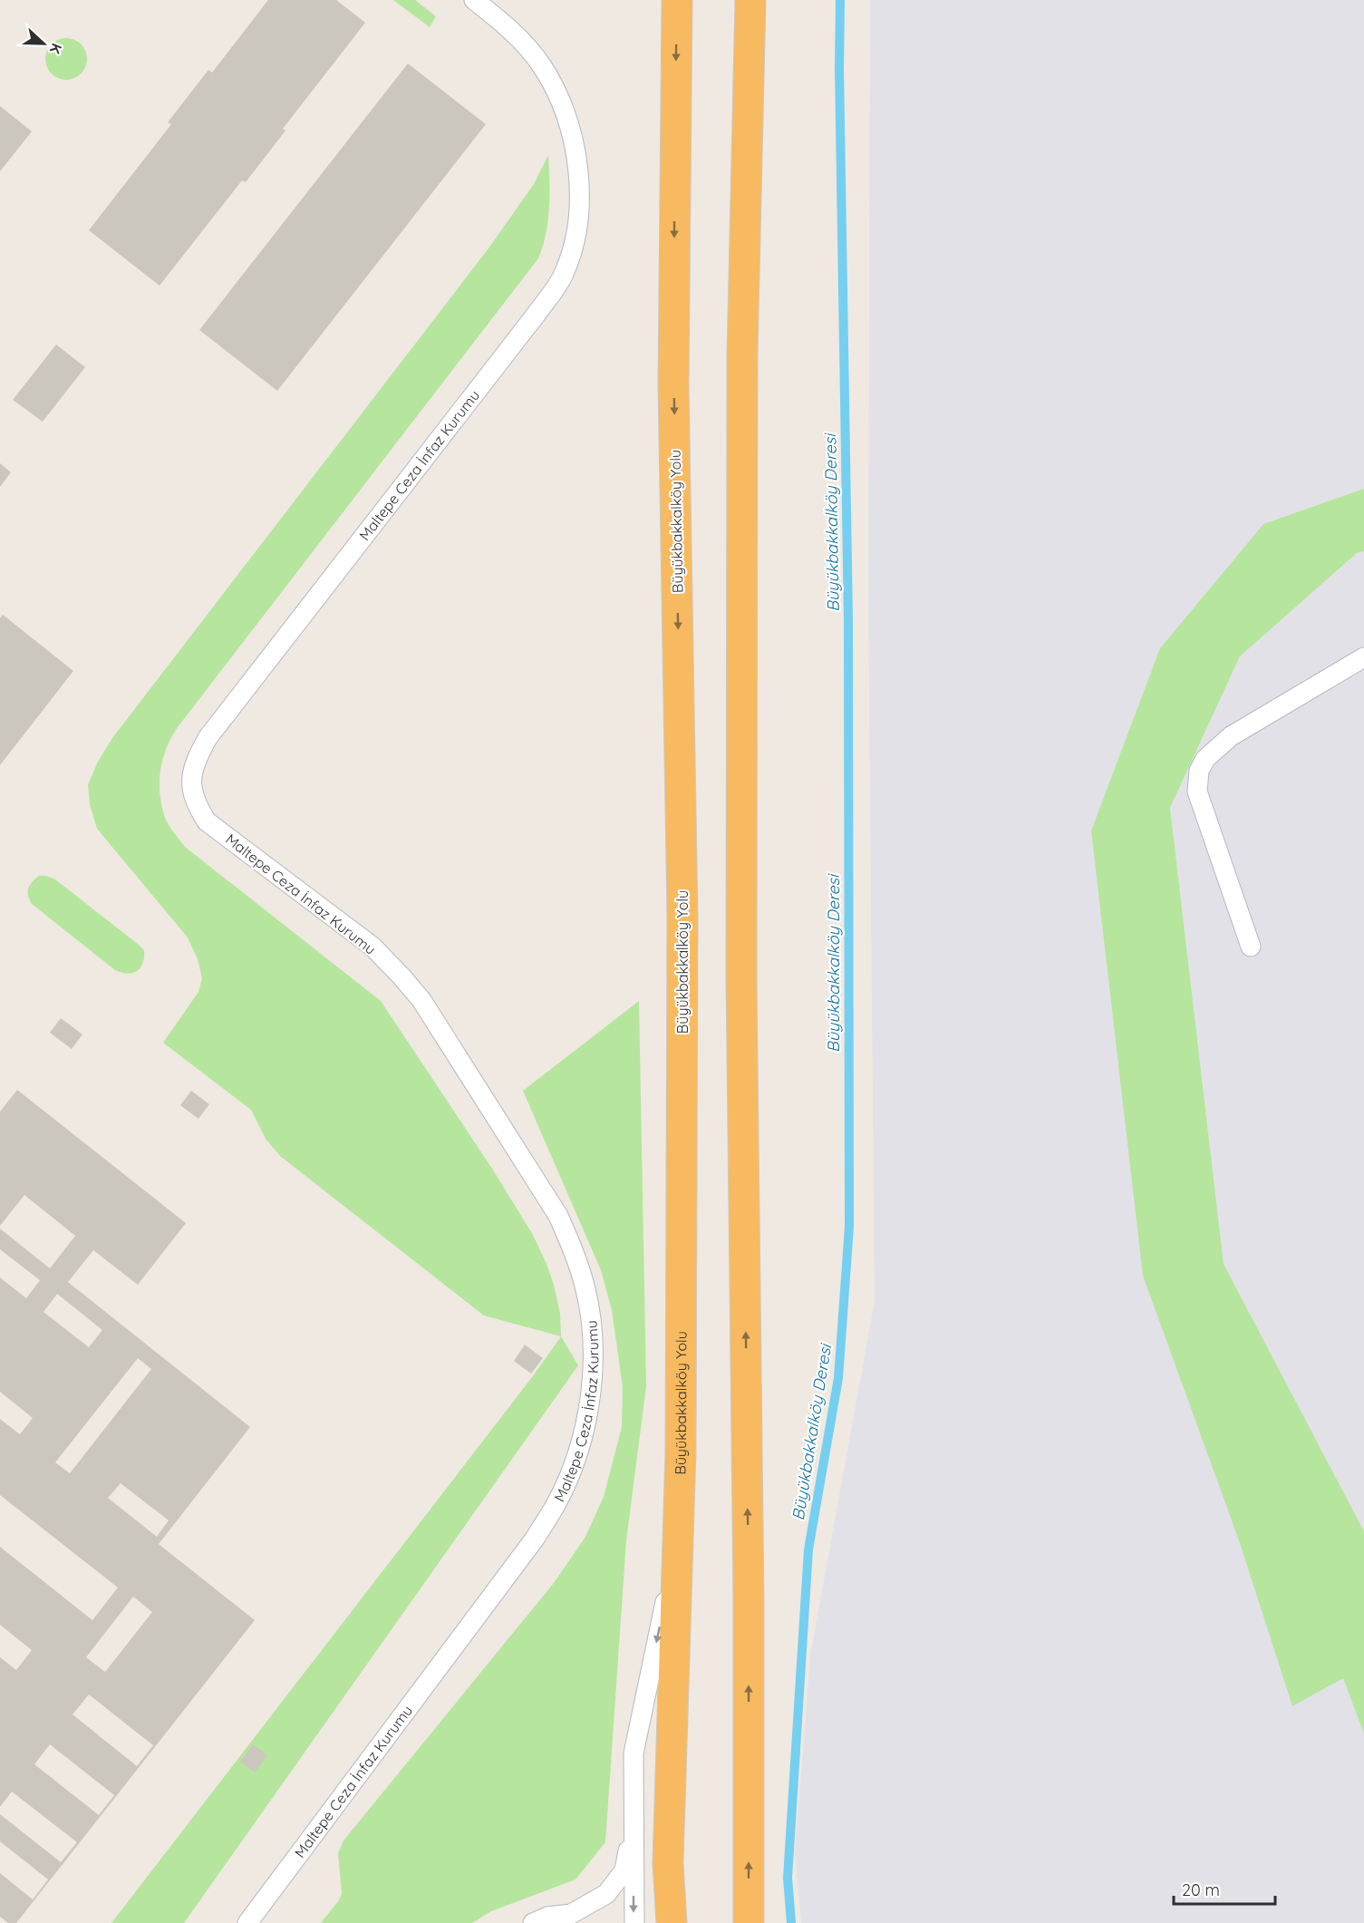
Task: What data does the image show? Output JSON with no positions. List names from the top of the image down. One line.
{"streets":{"highway":["Büyükbakkalköy Yolu"],"lane":["Maltepe Ceza İnfaz Kurumu"]},"water":["Büyükbakkalköy Deresi"],"scale_bar":"20 m","north":"right"}
